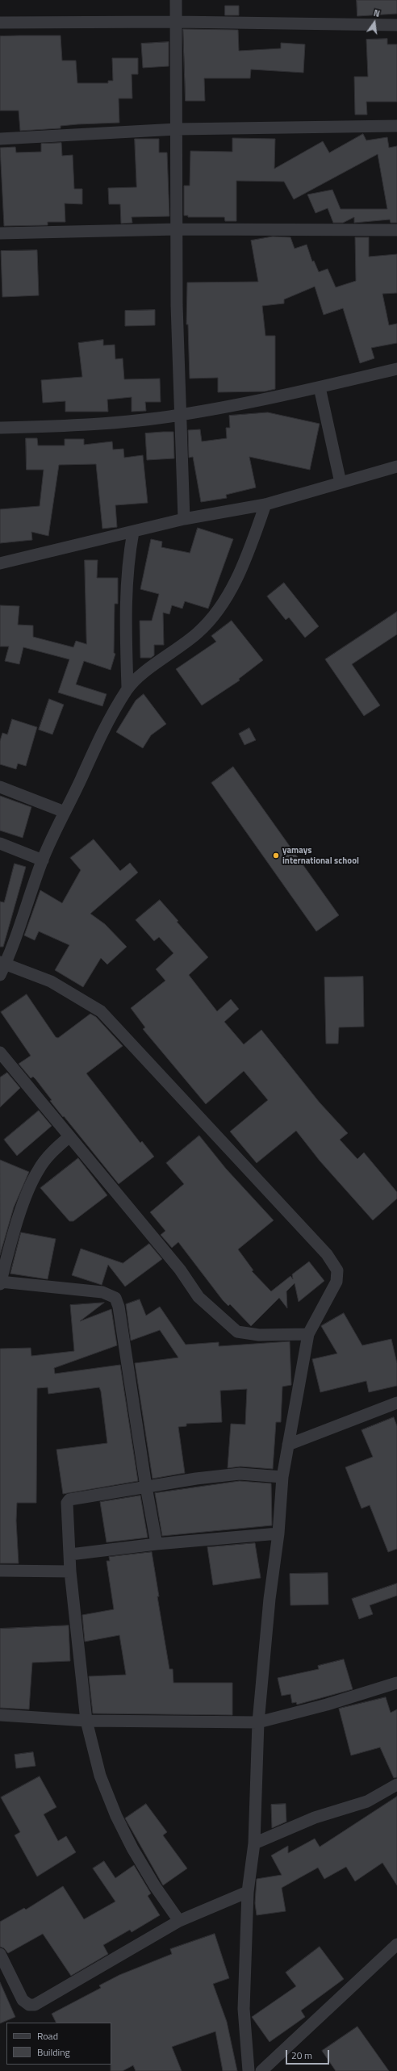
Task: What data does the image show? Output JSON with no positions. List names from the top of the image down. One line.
{"places":["yamays international school"],"legend":["Road","Building"],"scale_bar":"20 m","north":"top"}
